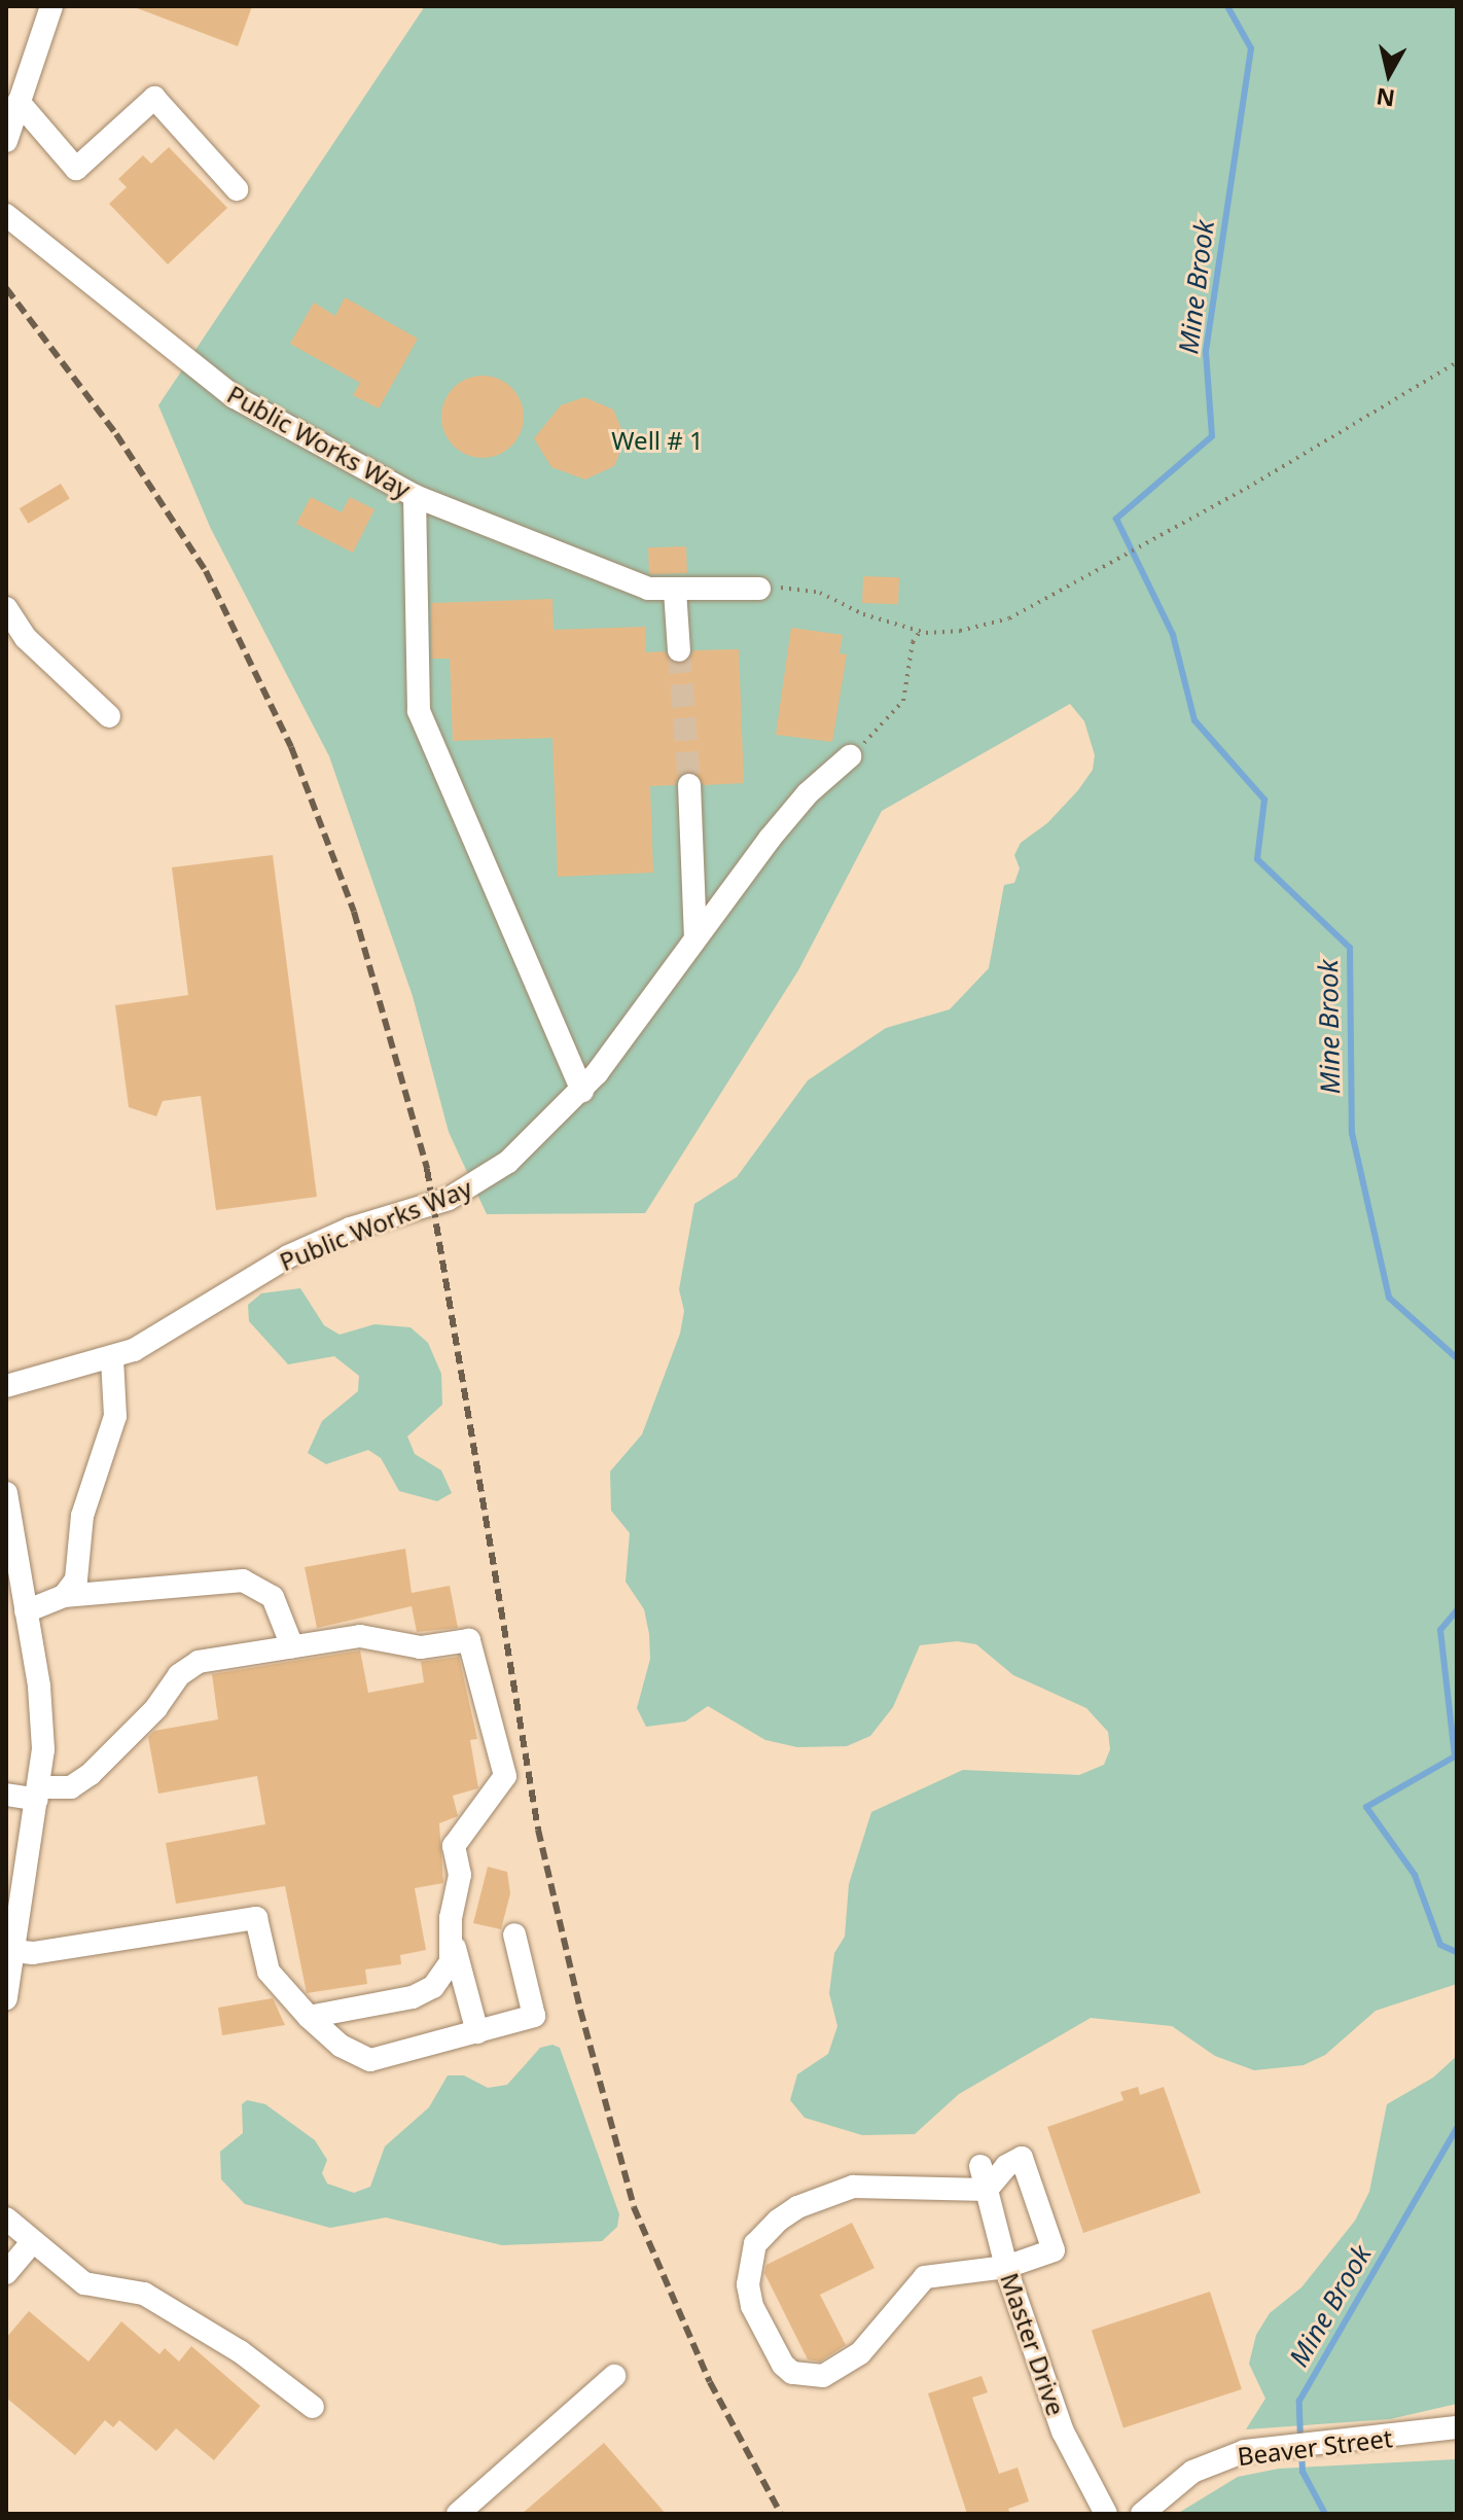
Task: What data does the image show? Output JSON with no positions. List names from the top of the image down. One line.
{"streets":{"street":["Public Works Way","Master Drive","Beaver Street"]},"water":["Mine Brook"],"parks":["Well # 1"],"north":"bottom"}
